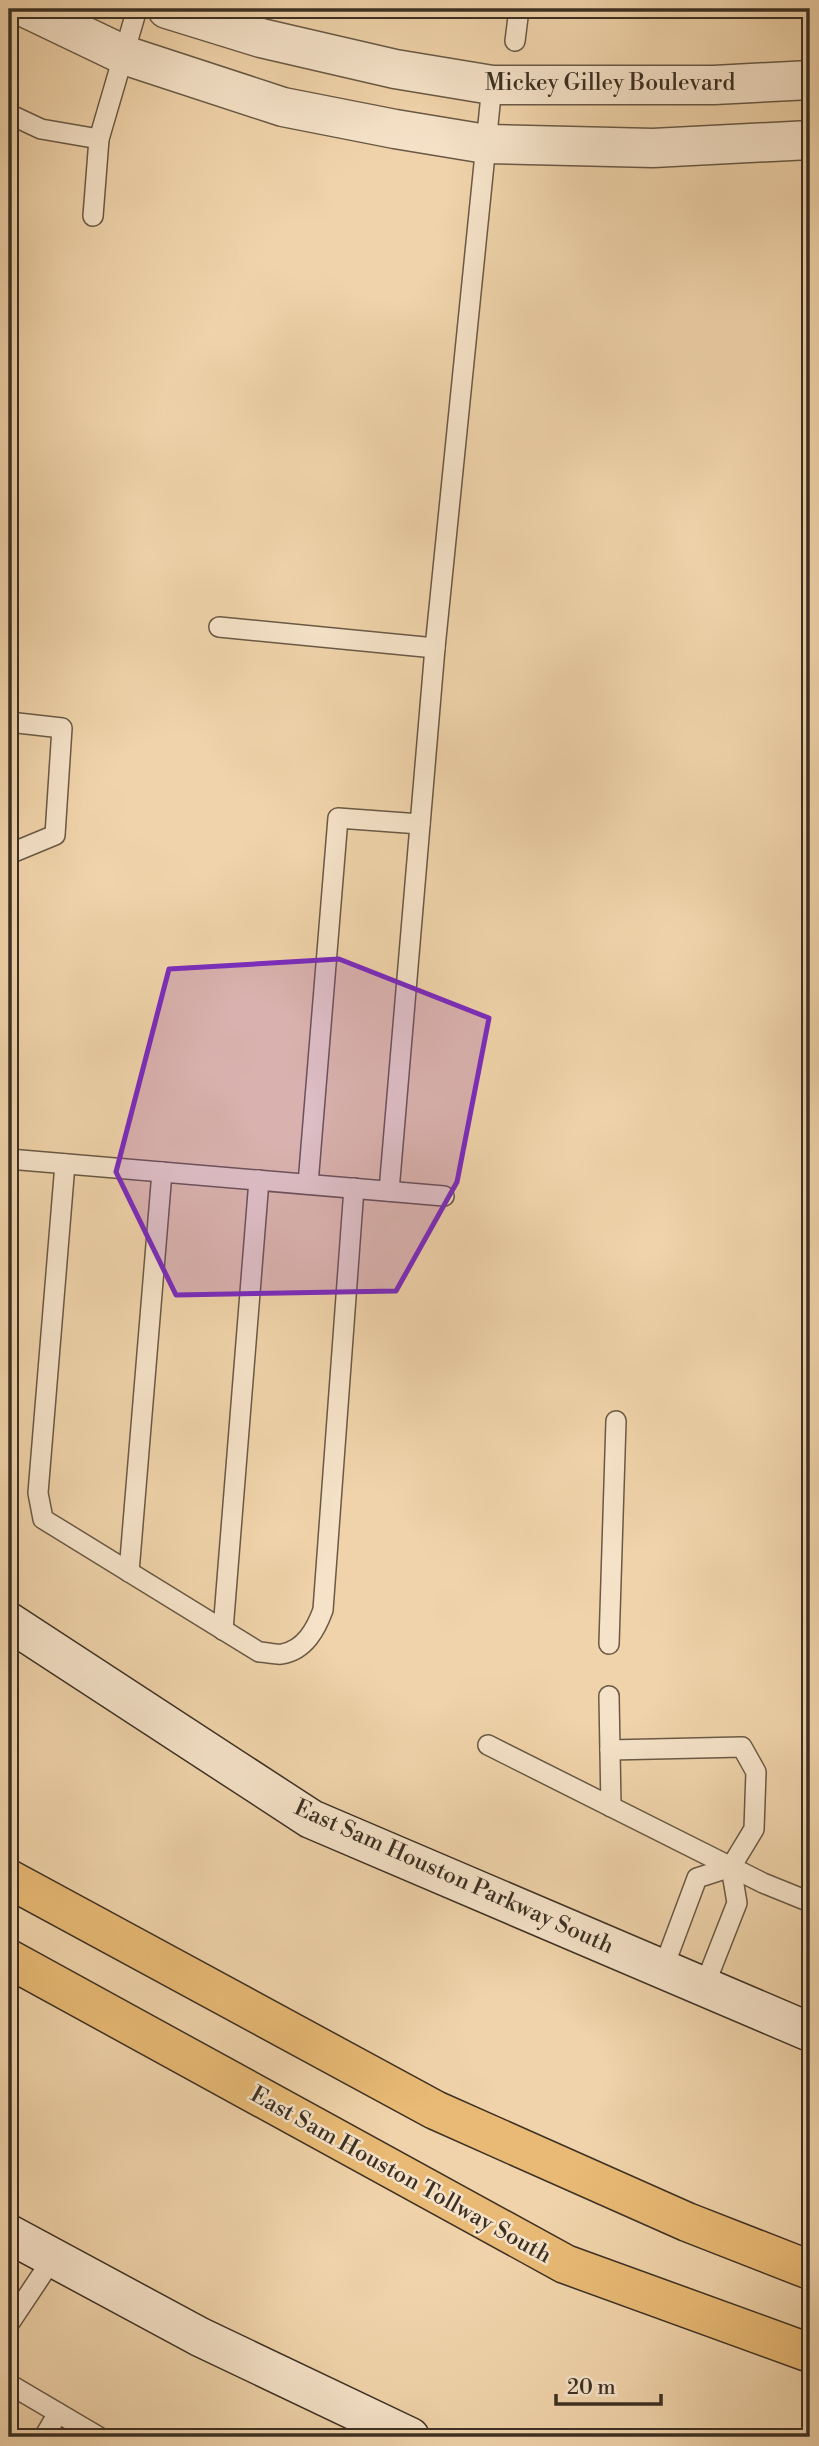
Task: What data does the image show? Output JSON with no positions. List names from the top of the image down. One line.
{"streets":{"highway":["East Sam Houston Tollway South"],"street":["Mickey Gilley Boulevard","East Sam Houston Parkway South"]},"scale_bar":"20 m"}
